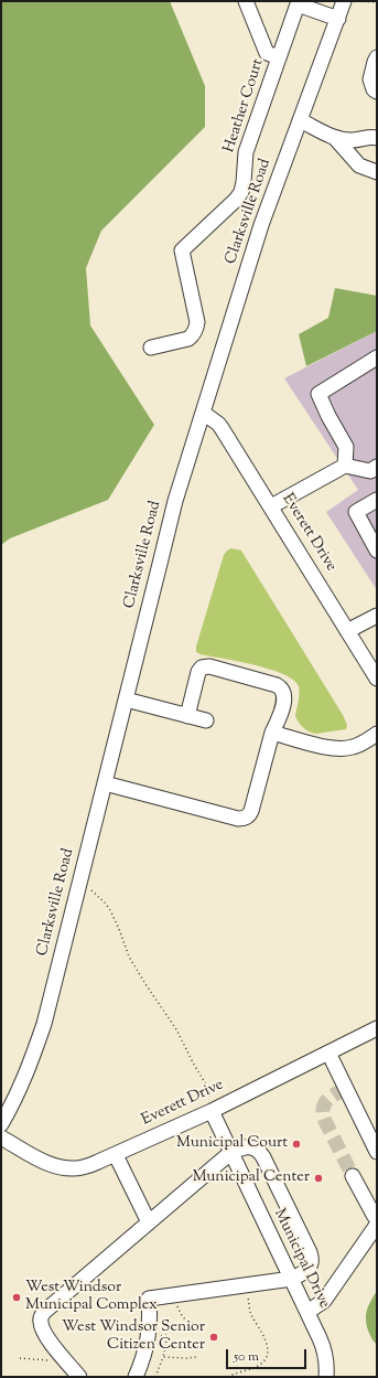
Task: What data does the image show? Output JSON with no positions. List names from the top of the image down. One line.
{"streets":{"street":["Heather Court","Clarksville Road","Everett Drive","Municipal Drive"]},"crossings":[["Clarksville Road","Everett Drive"],["Everett Drive","Municipal Drive"]],"places":["Municipal Court","Municipal Center","West Windsor Municipal Complex","West Windsor Senior Citizen Center"],"scale_bar":"50 m"}
